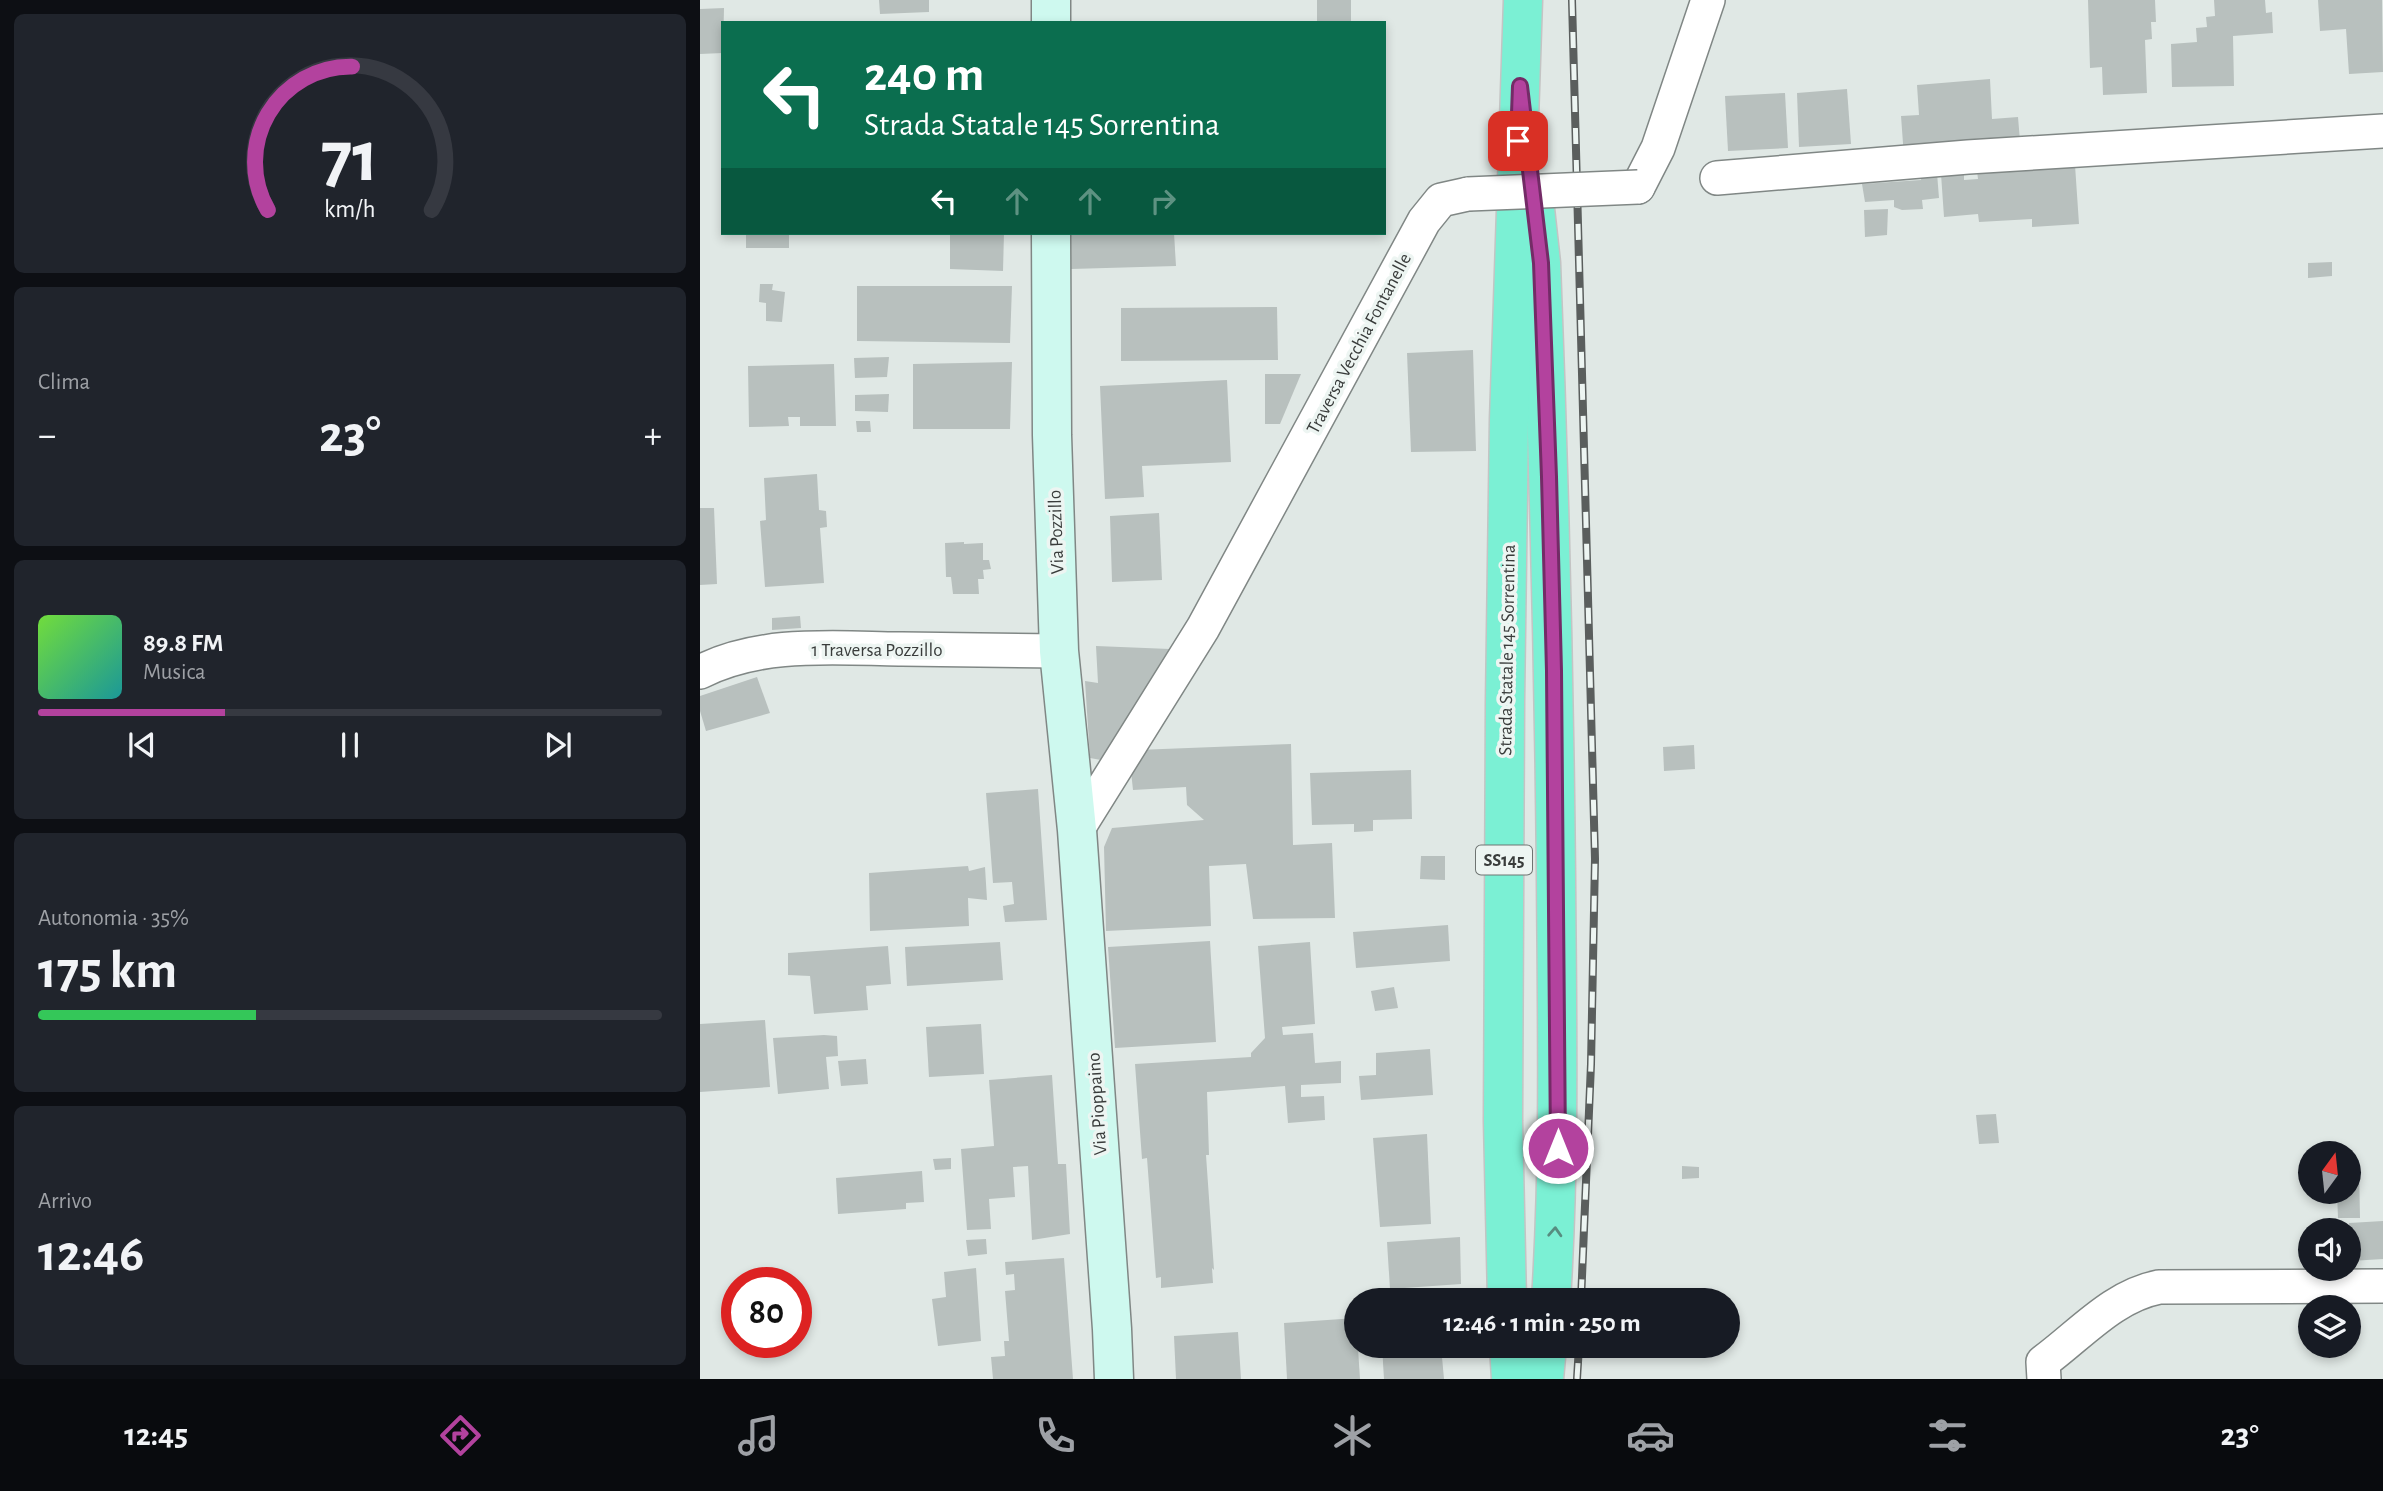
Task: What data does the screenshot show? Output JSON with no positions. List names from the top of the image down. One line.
{"streets":{"highway":["Strada Statale 145 Sorrentina","SS145"],"main road":["Via Pozzillo","Via Pioppaino"],"street":["Traversa Vecchia Fontanelle","1 Traversa Pozzillo"]},"crossings":[["Traversa Vecchia Fontanelle","Via Pozzillo"],["Traversa Vecchia Fontanelle","Via Pioppaino"],["Via Pozzillo","1 Traversa Pozzillo"],["Via Pozzillo","Via Pioppaino"]],"north":"top","page":{"turn":["240 m","Strada Statale 145 Sorrentina"],"tile":["Clima",["Autonomia · 35%","175 km"],["Arrivo","12:46"]],"heat":["−","23°","+"],"song":["89.8 FM","Musica"],"limit":"80","trip":"12:46 · 1 min · 250 m","tabs":["12:45","23°"],"gauge":["71","km/h"]}}
